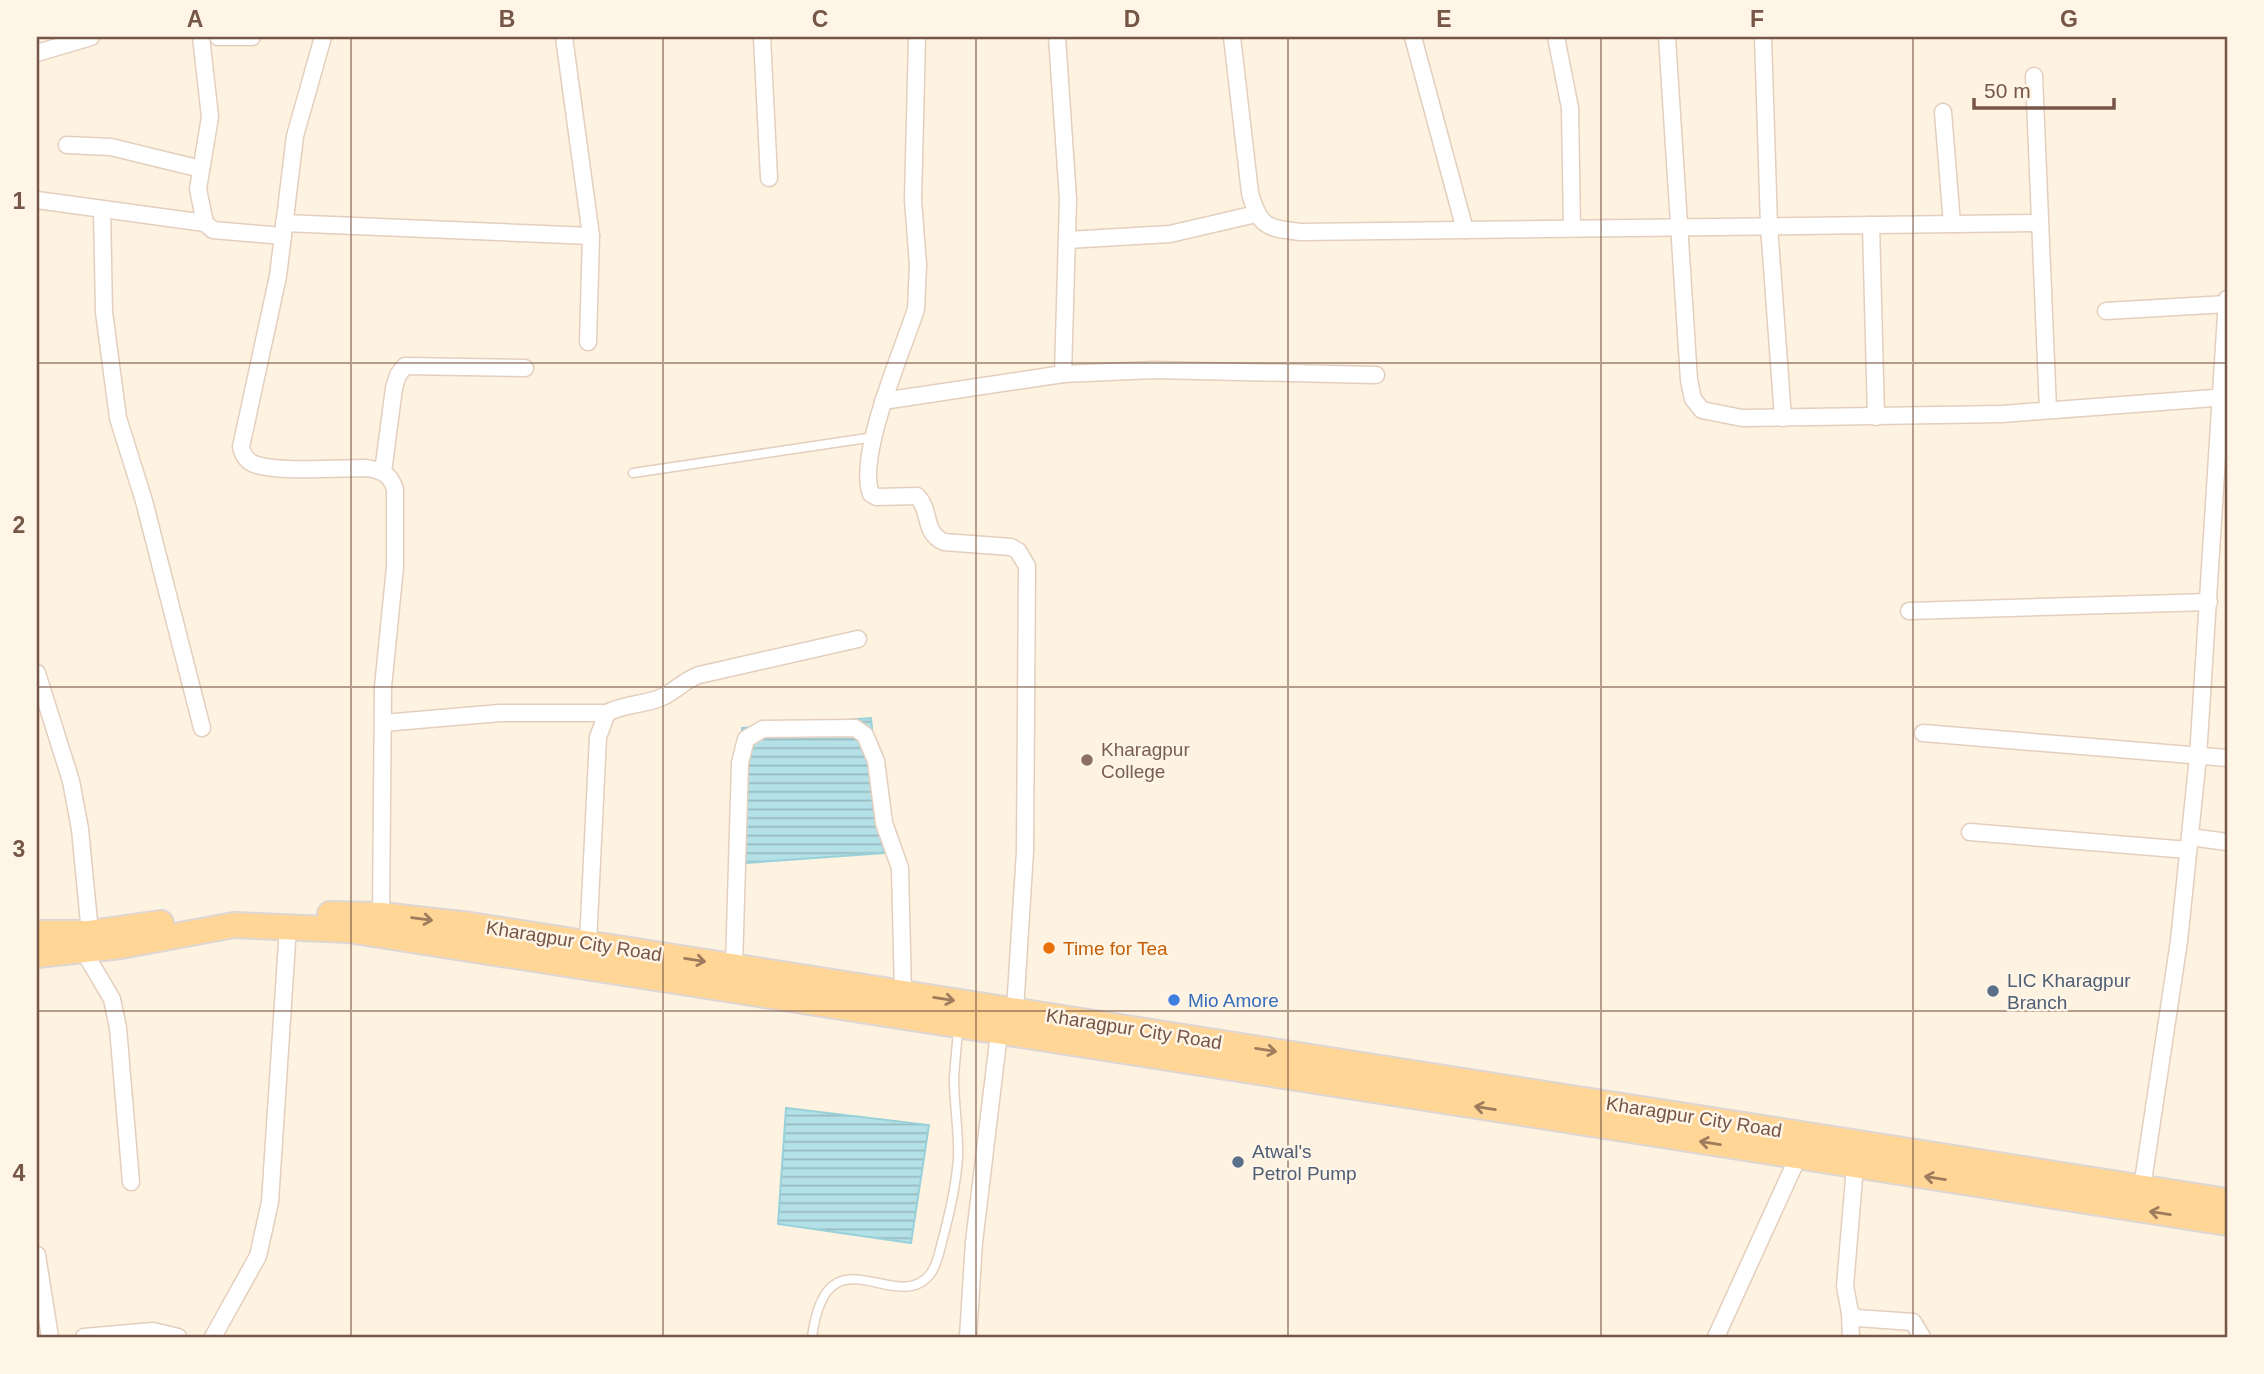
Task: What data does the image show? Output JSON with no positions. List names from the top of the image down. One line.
{"streets":{"main road":["Kharagpur City Road"]},"places":["Kharagpur College","Time for Tea","LIC Kharagpur Branch","Mio Amore","Atwal's Petrol Pump"],"scale_bar":"50 m","grid":{"columns":["A","B","C","D","E","F","G"],"rows":["1","2","3","4"]}}
